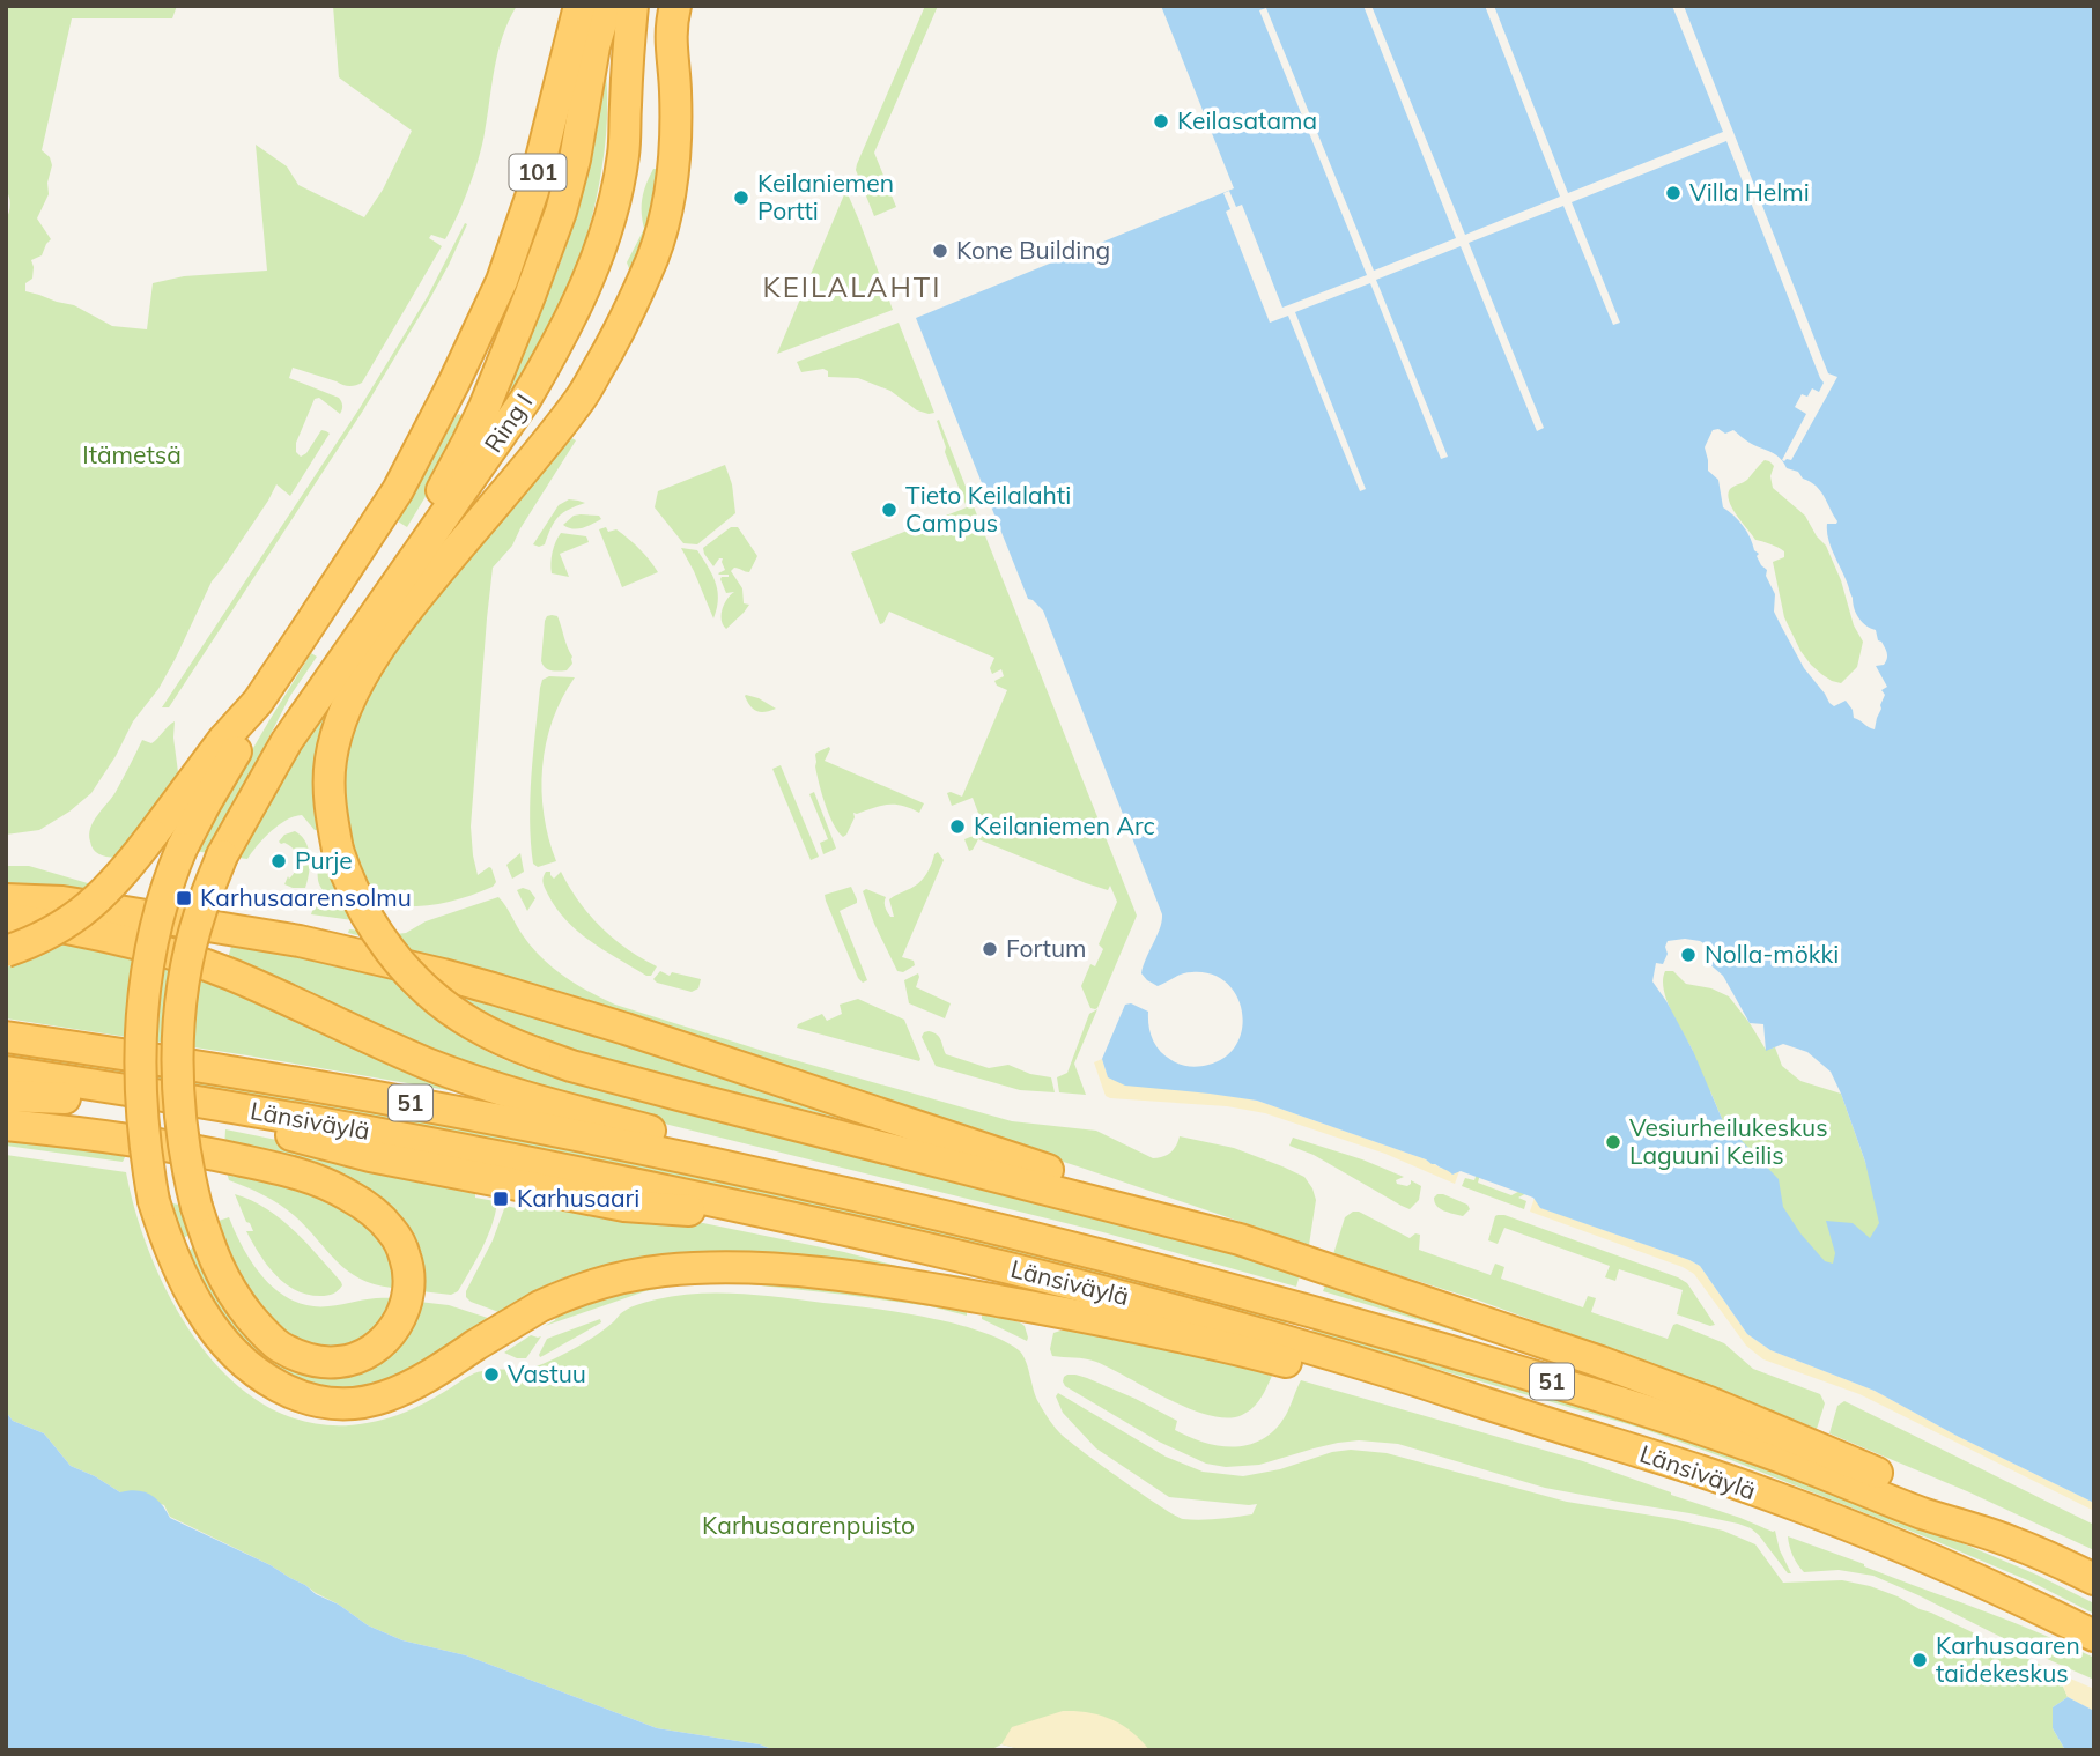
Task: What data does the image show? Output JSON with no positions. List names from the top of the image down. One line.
{"streets":{"highway":["101","Ring I","51","Länsiväylä"]},"districts":["KEILALAHTI"],"parks":["Itämetsä","Karhusaarenpuisto"],"places":{"other":["Keilasatama","Villa Helmi","Keilaniemen Portti","Kone Building","Tieto Keilalahti Campus","Keilaniemen Arc","Purje","Fortum","Nolla-mökki","Vesiurheilukeskus Laguuni Keilis","Vastuu","Karhusaaren taidekeskus"],"transit":["Karhusaarensolmu","Karhusaari"]}}
